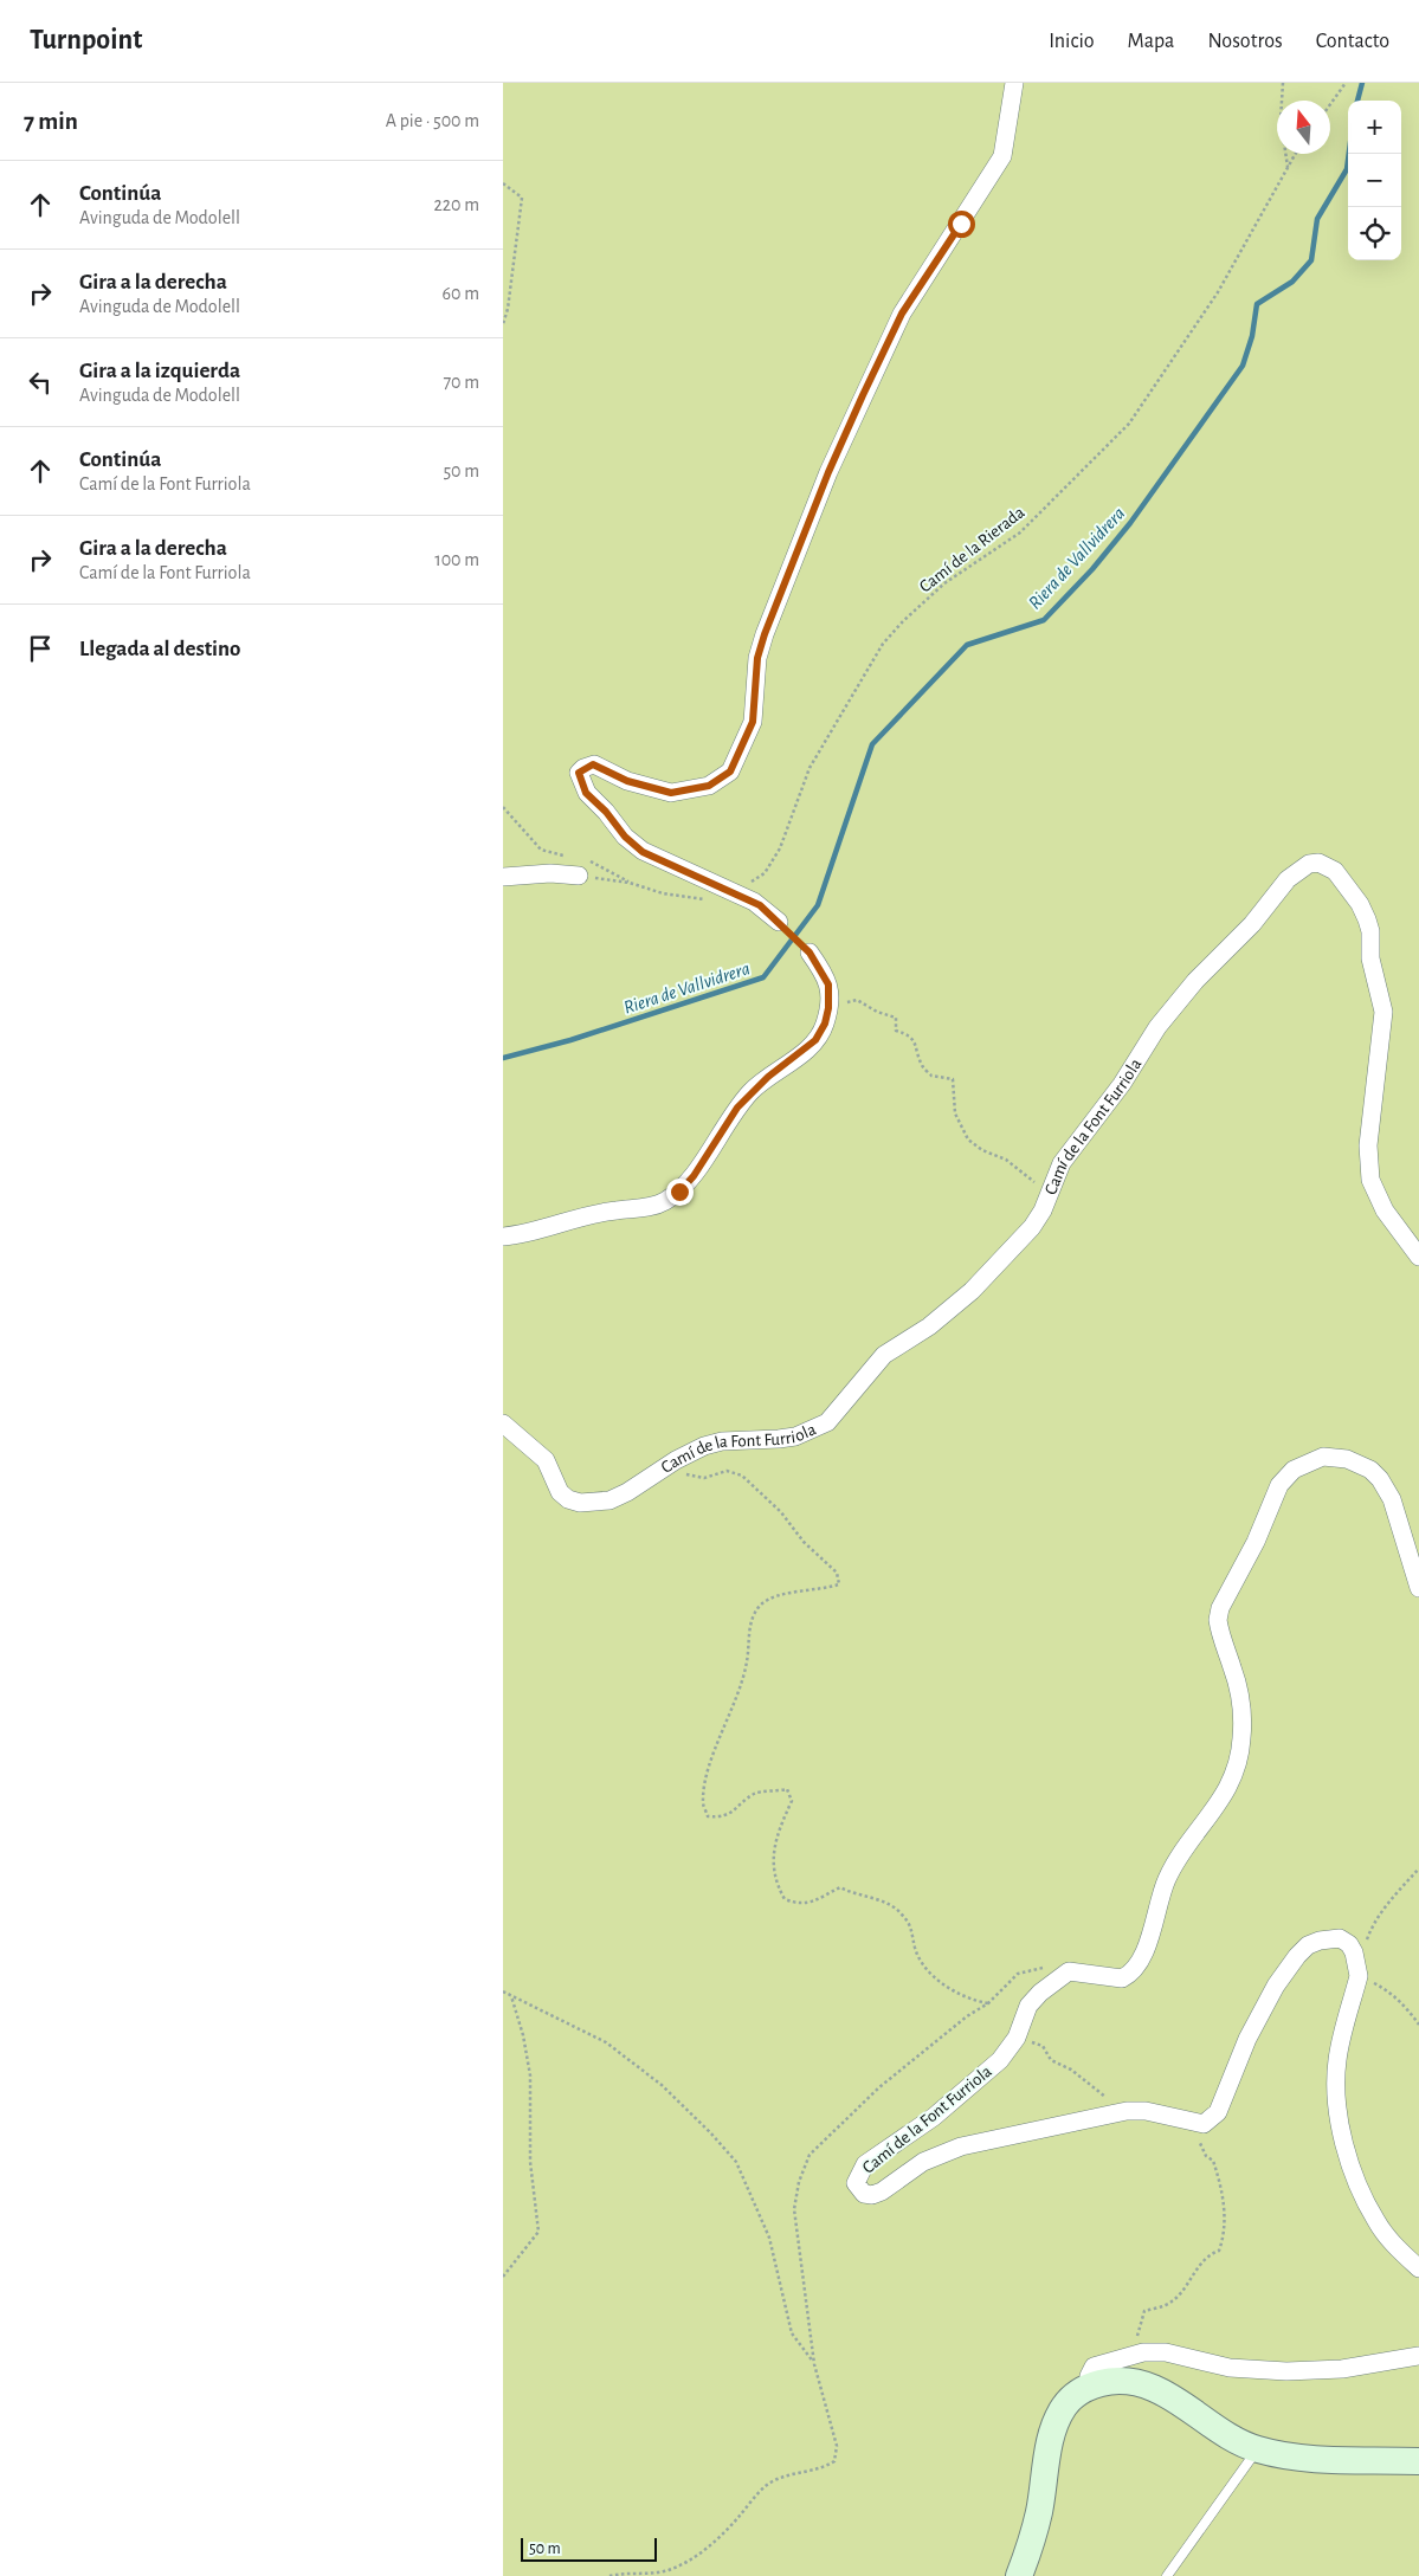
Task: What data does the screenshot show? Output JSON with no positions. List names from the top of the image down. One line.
{"streets":{"street":["Camí de la Font Furriola"],"path":["Camí de la Rierada"]},"water":["Riera de Vallvidrera"],"scale_bar":"50 m","north":"top","page":{"header":"Turnpoint","nav":["Inicio","Mapa","Nosotros","Contacto"],"heading":["7 min","A pie · 500 m"],"map_buttons":["+","−"],"list":[["Continúa","Avinguda de Modolell","220 m"],["Gira a la derecha","Avinguda de Modolell","60 m"],["Gira a la izquierda","Avinguda de Modolell","70 m"],["Continúa","Camí de la Font Furriola","50 m"],["Gira a la derecha","Camí de la Font Furriola","100 m"],"Llegada al destino"],"scale":"50 m"}}
